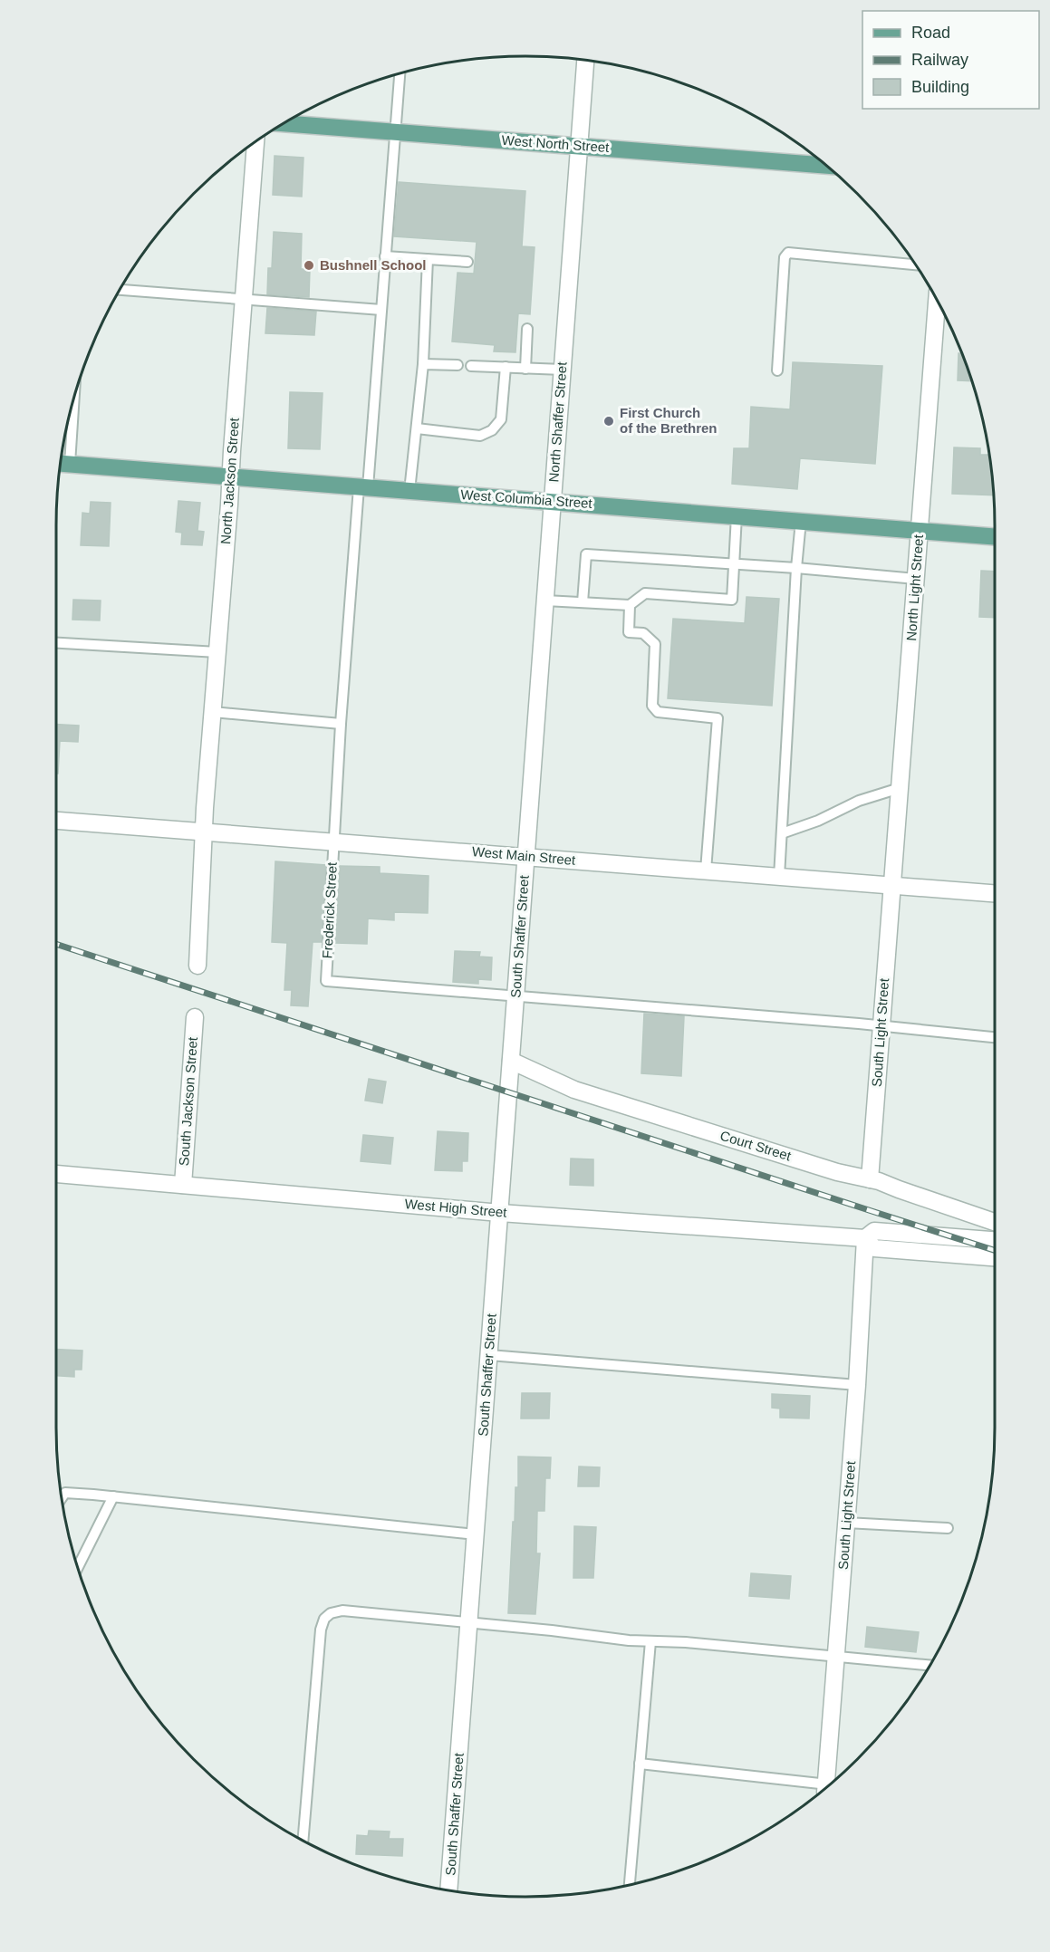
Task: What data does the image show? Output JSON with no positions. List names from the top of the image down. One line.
{"streets":{"main road":["West North Street","West Columbia Street"],"street":["North Shaffer Street","North Jackson Street","North Light Street","West Main Street","South Shaffer Street","South Light Street","South Jackson Street","Court Street","West High Street"],"lane":["Frederick Street"]},"crossings":[["West North Street","North Shaffer Street"],["West North Street","Frederick Street"],["North Shaffer Street","West Columbia Street"],["North Shaffer Street","West Main Street"],["North Shaffer Street","South Shaffer Street"],["North Jackson Street","West Columbia Street"],["North Jackson Street","West Main Street"],["West Columbia Street","North Light Street"],["West Columbia Street","Frederick Street"],["North Light Street","West Main Street"],["North Light Street","South Light Street"],["West Main Street","Frederick Street"],["West Main Street","South Shaffer Street"],["West Main Street","South Light Street"],["Frederick Street","South Shaffer Street"],["South Shaffer Street","Court Street"],["South Shaffer Street","West High Street"],["South Light Street","Court Street"],["South Light Street","West High Street"],["South Jackson Street","West High Street"]],"places":["Bushnell School","First Church of the Brethren"],"legend":["Road","Railway","Building"]}
